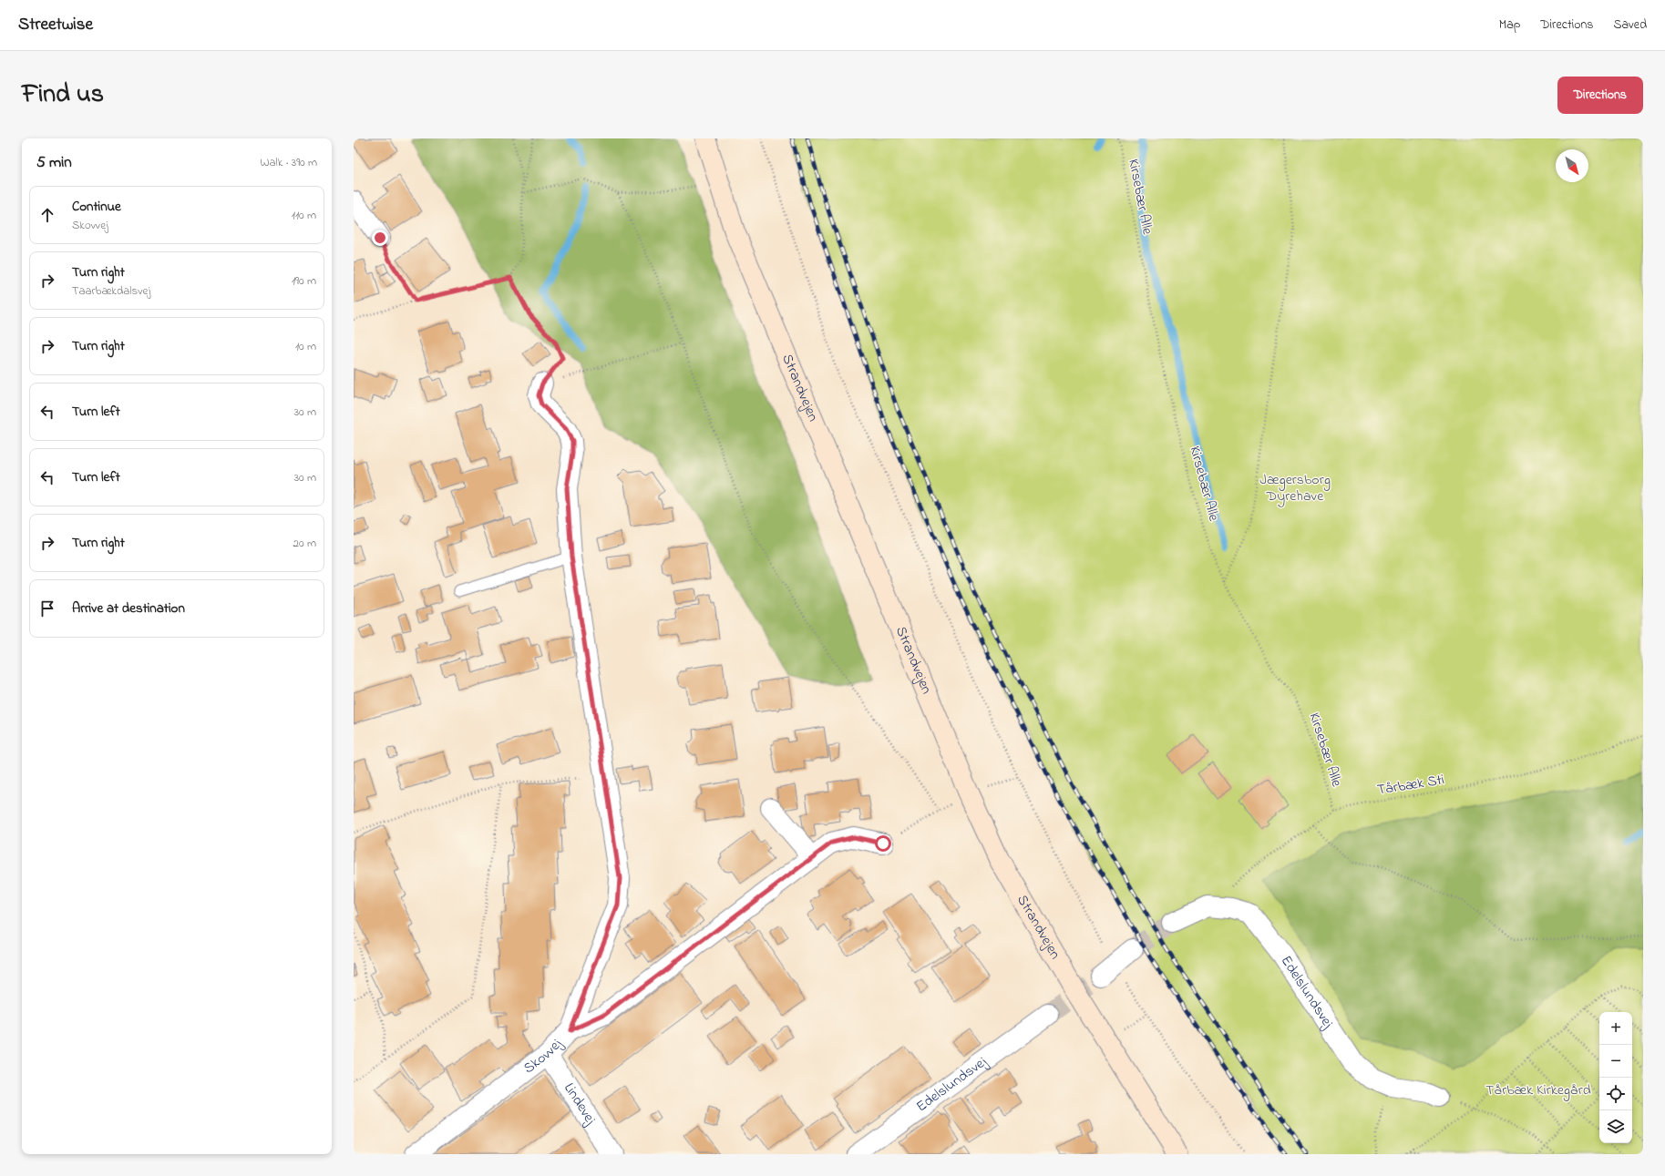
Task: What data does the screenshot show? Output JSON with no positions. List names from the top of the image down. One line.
{"streets":{"main road":["Strandvejen"],"street":["Edelslundsvej","Skovvej","Lindevej"],"path":["Kirsebær Alle","Tårbæk Sti"]},"crossings":[["Kirsebær Alle","Tårbæk Sti"],["Tårbæk Sti","Edelslundsvej"],["Skovvej","Lindevej"]],"parks":["Jægersborg Dyrehave","Tårbæk Kirkegård"],"north":"bottom right","page":{"header":"Streetwise","nav":["Map","Directions","Saved"],"title":"Find us","buttons":"Directions","heading":["5 min","Walk · 390 m"],"list":[["Continue","Skovvej","110 m"],["Turn right","Taarbækdalsvej","190 m"],["Turn right","10 m"],["Turn left","30 m"],["Turn left","30 m"],["Turn right","20 m"],"Arrive at destination"],"map_buttons":["+","−"]}}
